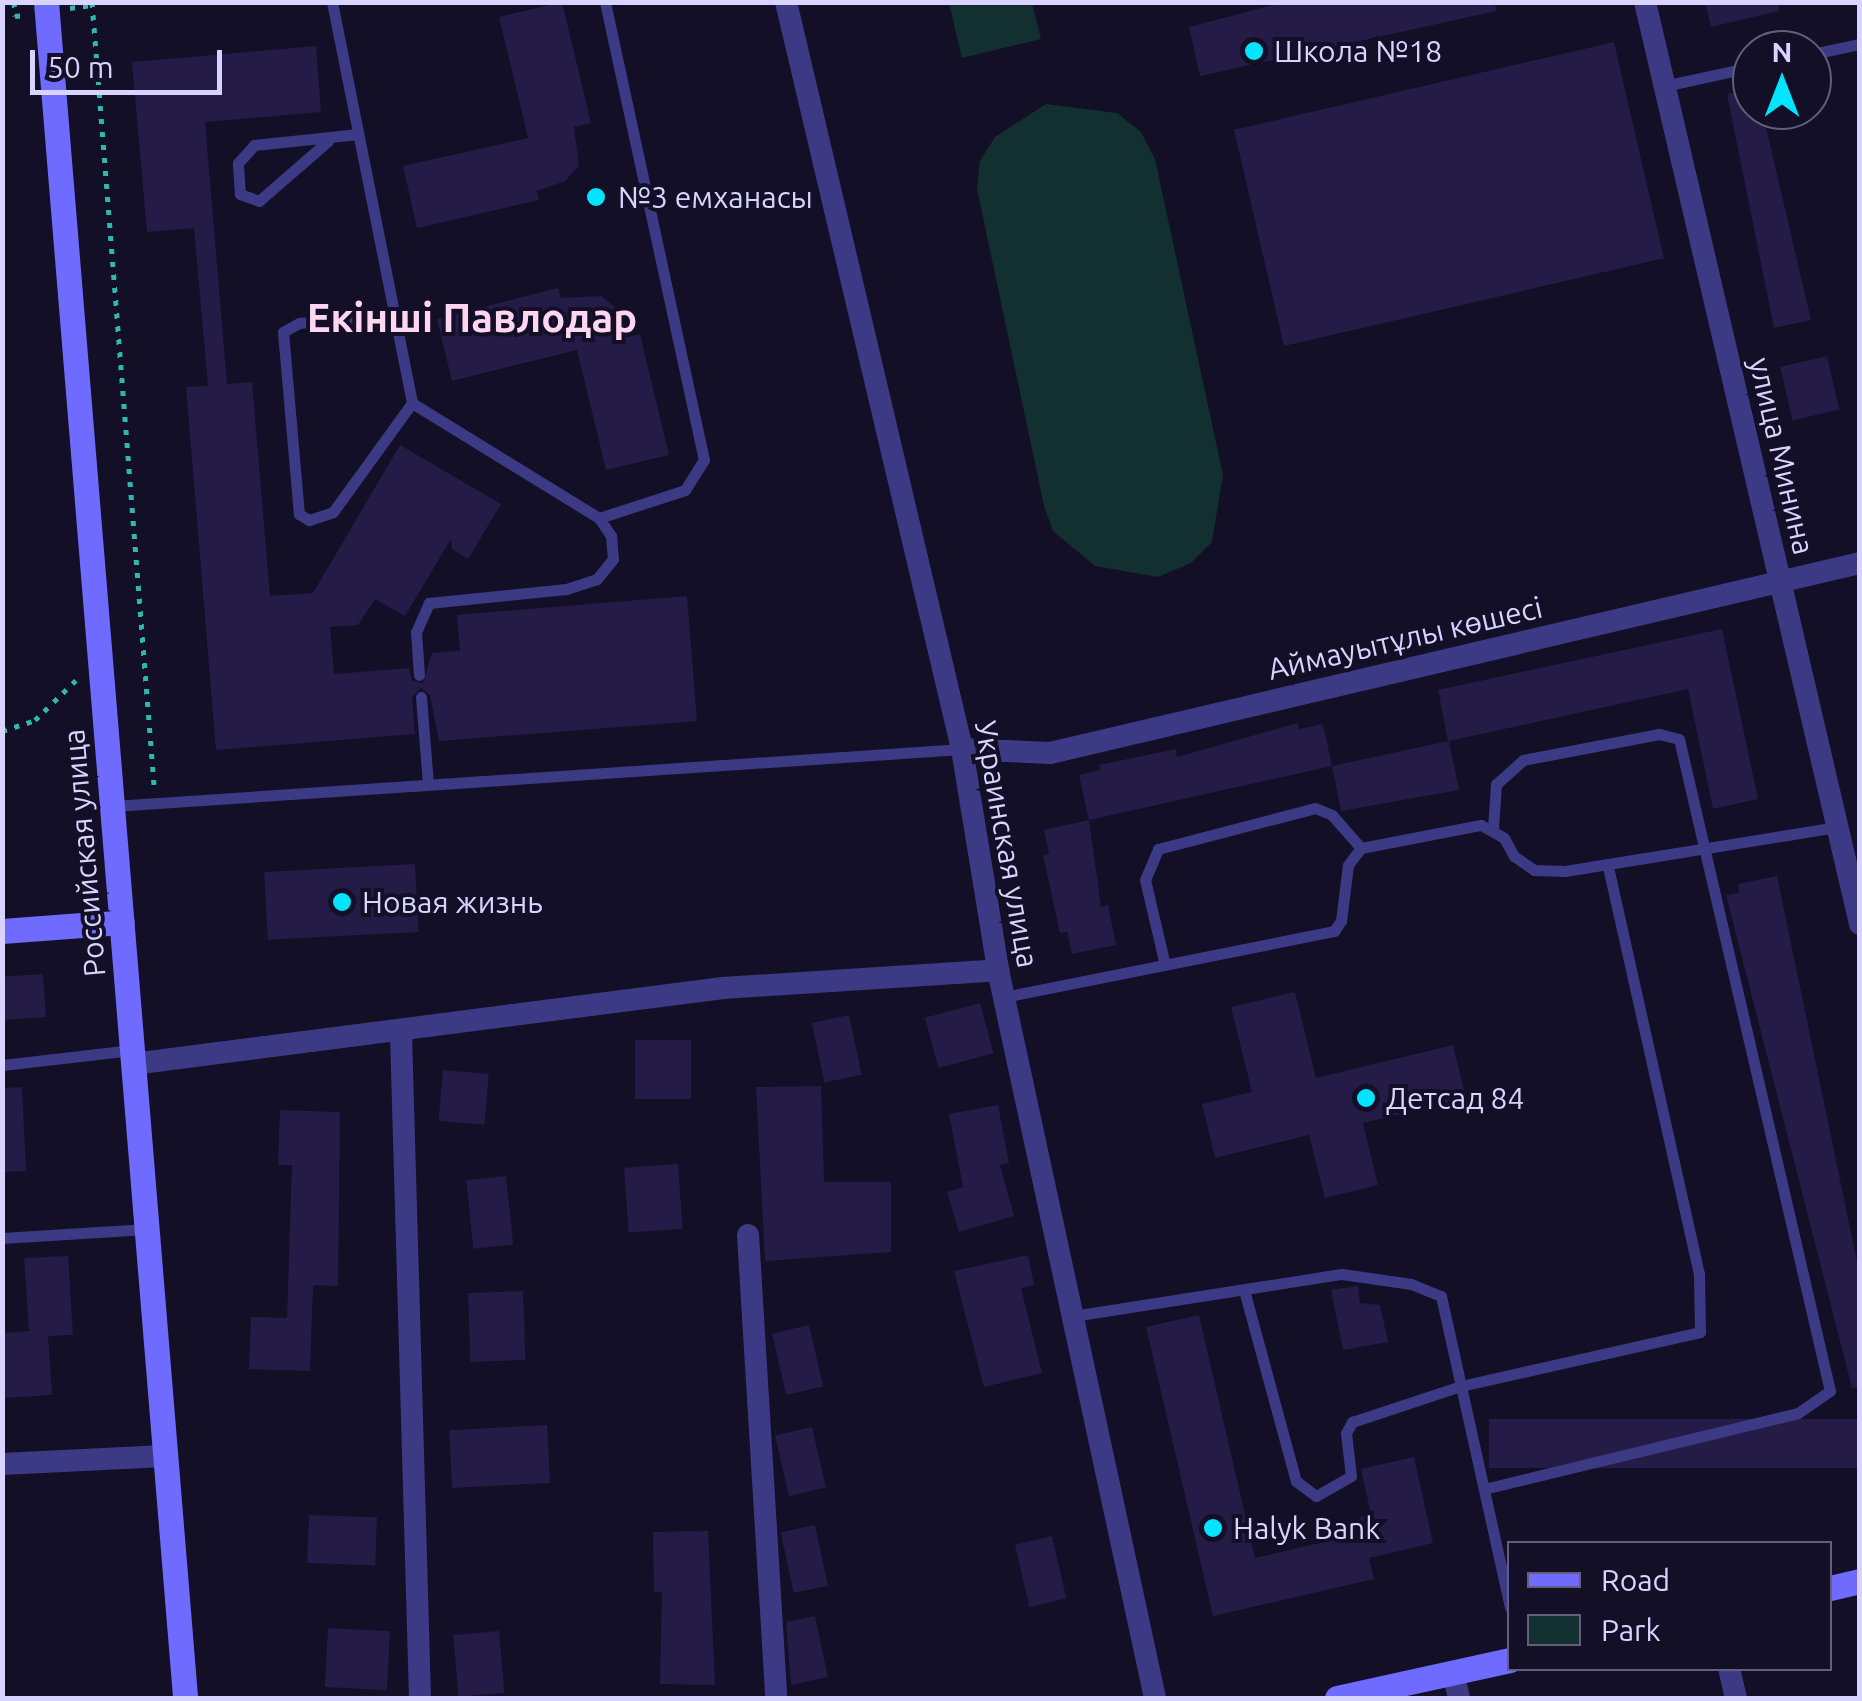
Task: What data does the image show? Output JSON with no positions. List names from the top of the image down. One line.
{"streets":{"street":["улица Минина","Аймауытұлы көшесі","Украинская улица","Российская улица"]},"crossings":[["улица Минина","Аймауытұлы көшесі"],["Аймауытұлы көшесі","Украинская улица"]],"districts":["Екінші Павлодар"],"places":["Школа №18","№3 емханасы","Новая жизнь","Детсад 84","Halyk Bank"],"legend":["Road","Park"],"scale_bar":"50 m","north":"top"}
